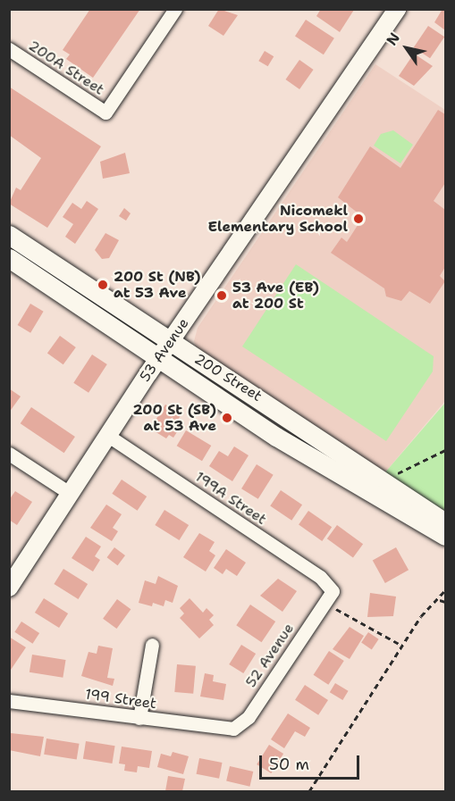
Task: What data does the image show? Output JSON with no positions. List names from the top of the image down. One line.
{"streets":{"main road":["200 Street"],"street":["200A Street","53 Avenue","199A Street","52 Avenue","199 Street"]},"crossings":[["53 Avenue","200 Street"],["53 Avenue","199A Street"],["199A Street","52 Avenue"],["52 Avenue","199 Street"]],"places":["Nicomekl Elementary School","200 St (NB) at 53 Ave","53 Ave (EB) at 200 St","200 St (SB) at 53 Ave"],"scale_bar":"50 m","north":"top left"}
